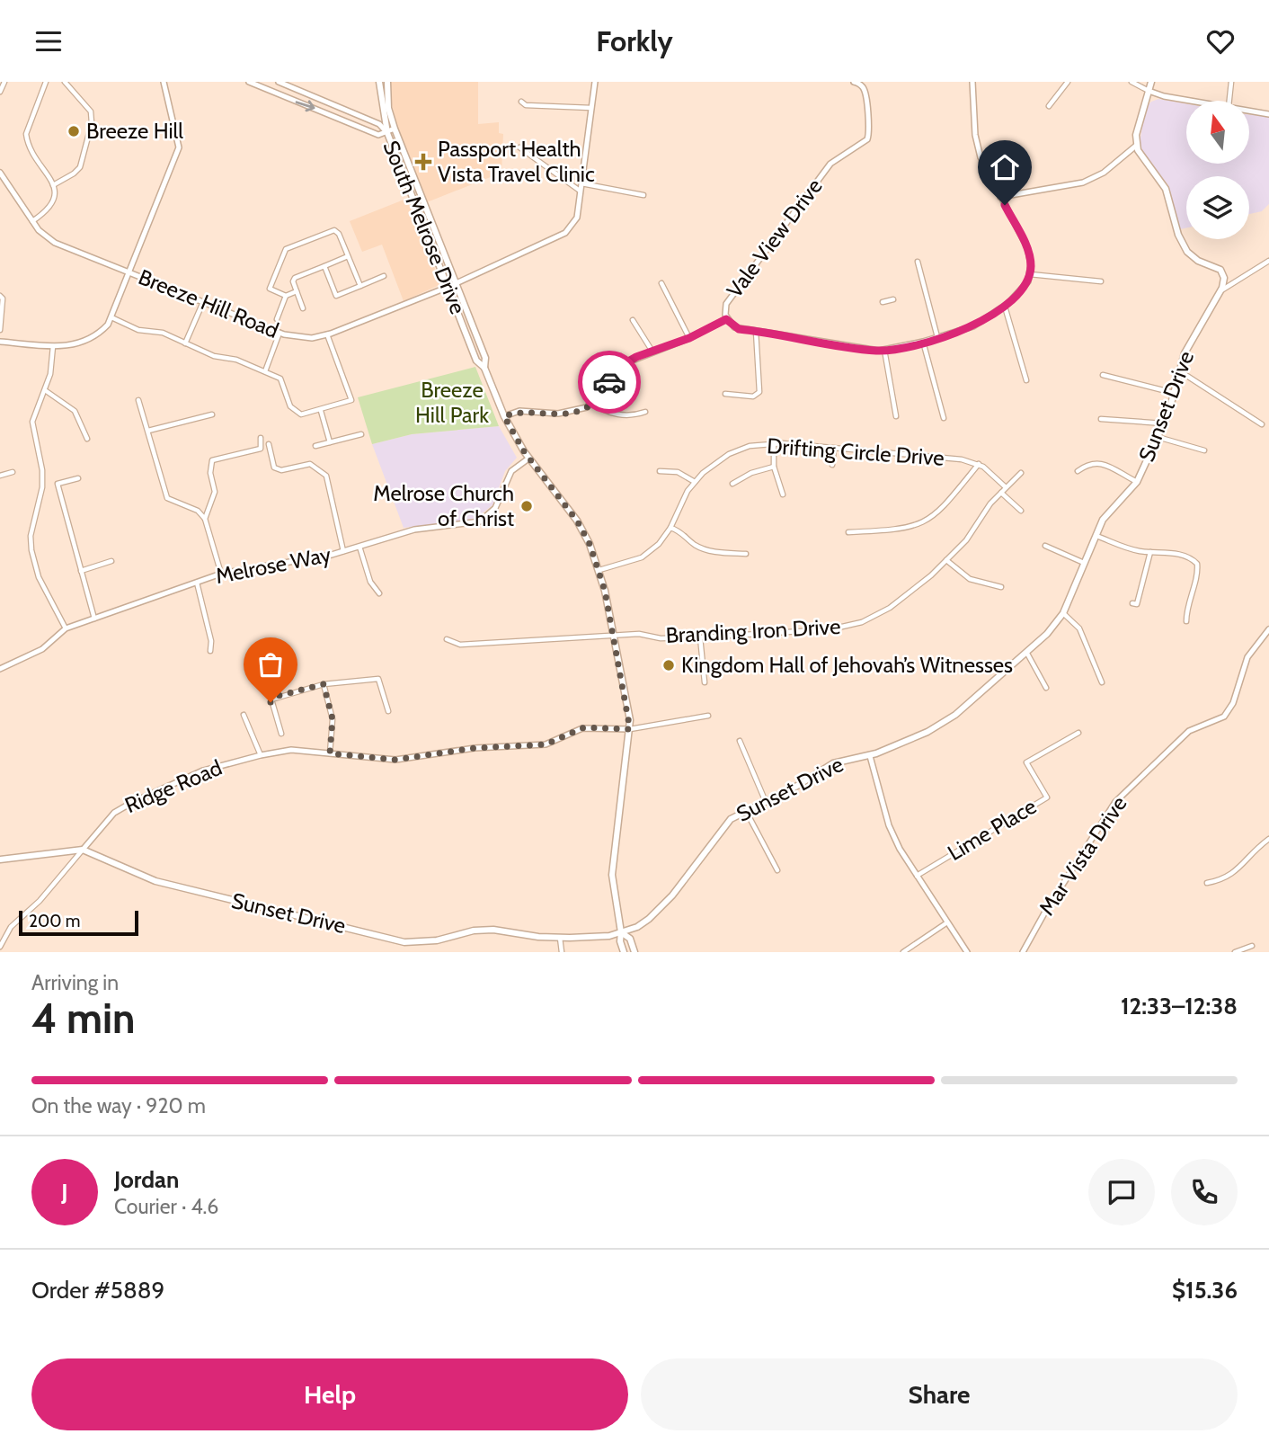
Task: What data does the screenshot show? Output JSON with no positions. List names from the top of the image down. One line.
{"streets":{"main road":["South Melrose Drive","Sunset Drive"],"street":["Vale View Drive","Breeze Hill Road","Drifting Circle Drive","Melrose Way","Branding Iron Drive","Ridge Road","Lime Place","Mar Vista Drive"]},"crossings":[["South Melrose Drive","Breeze Hill Road"],["South Melrose Drive","Sunset Drive"],["South Melrose Drive","Drifting Circle Drive"],["South Melrose Drive","Melrose Way"],["South Melrose Drive","Branding Iron Drive"],["South Melrose Drive","Ridge Road"],["Sunset Drive","Ridge Road"]],"parks":["Breeze Hill Park"],"places":{"other":["Breeze Hill","Melrose Church of Christ","Kingdom Hall of Jehovah’s Witnesses"],"health":["Passport Health Vista Travel Clinic"]},"scale_bar":"200 m","north":"top","page":{"header":"Forkly","scale":"200 m","heading":["4 min","Arriving in","12:33–12:38"],"panel":["Jordan","Courier · 4.6","Order #5889","$15.36"],"bar":"On the way · 920 m","round":"J","buttons":["Help","Share"]}}
